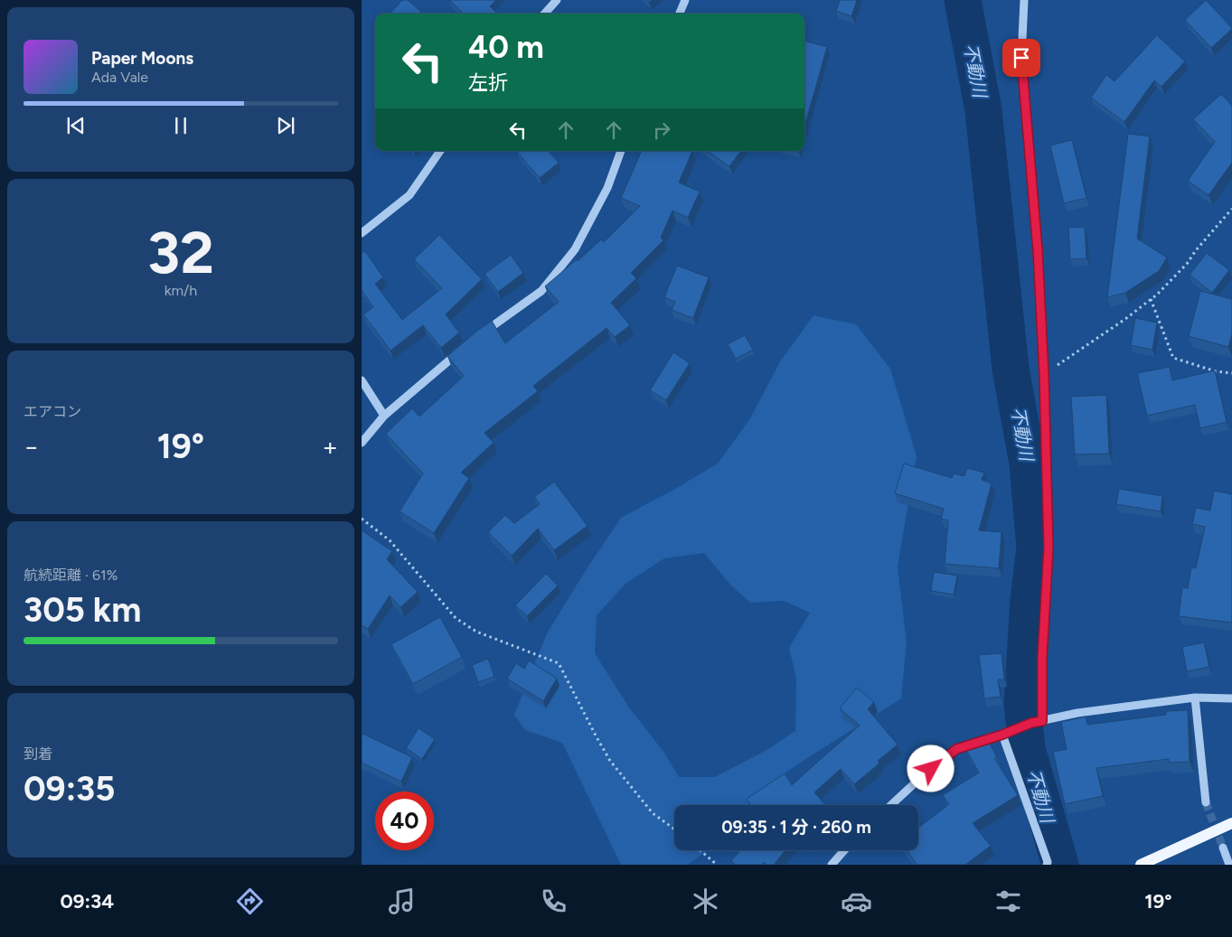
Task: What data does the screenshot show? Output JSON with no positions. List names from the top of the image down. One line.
{"water":["不動川"],"page":{"turn":["40 m","左折"],"song":["Paper Moons","Ada Vale"],"tile":[["32","km/h"],"エアコン",["航続距離 · 61%","305 km"],["到着","09:35"]],"heat":["−","19°","+"],"limit":"40","trip":"09:35 · 1 分 · 260 m","tabs":["09:34","19°"]}}
